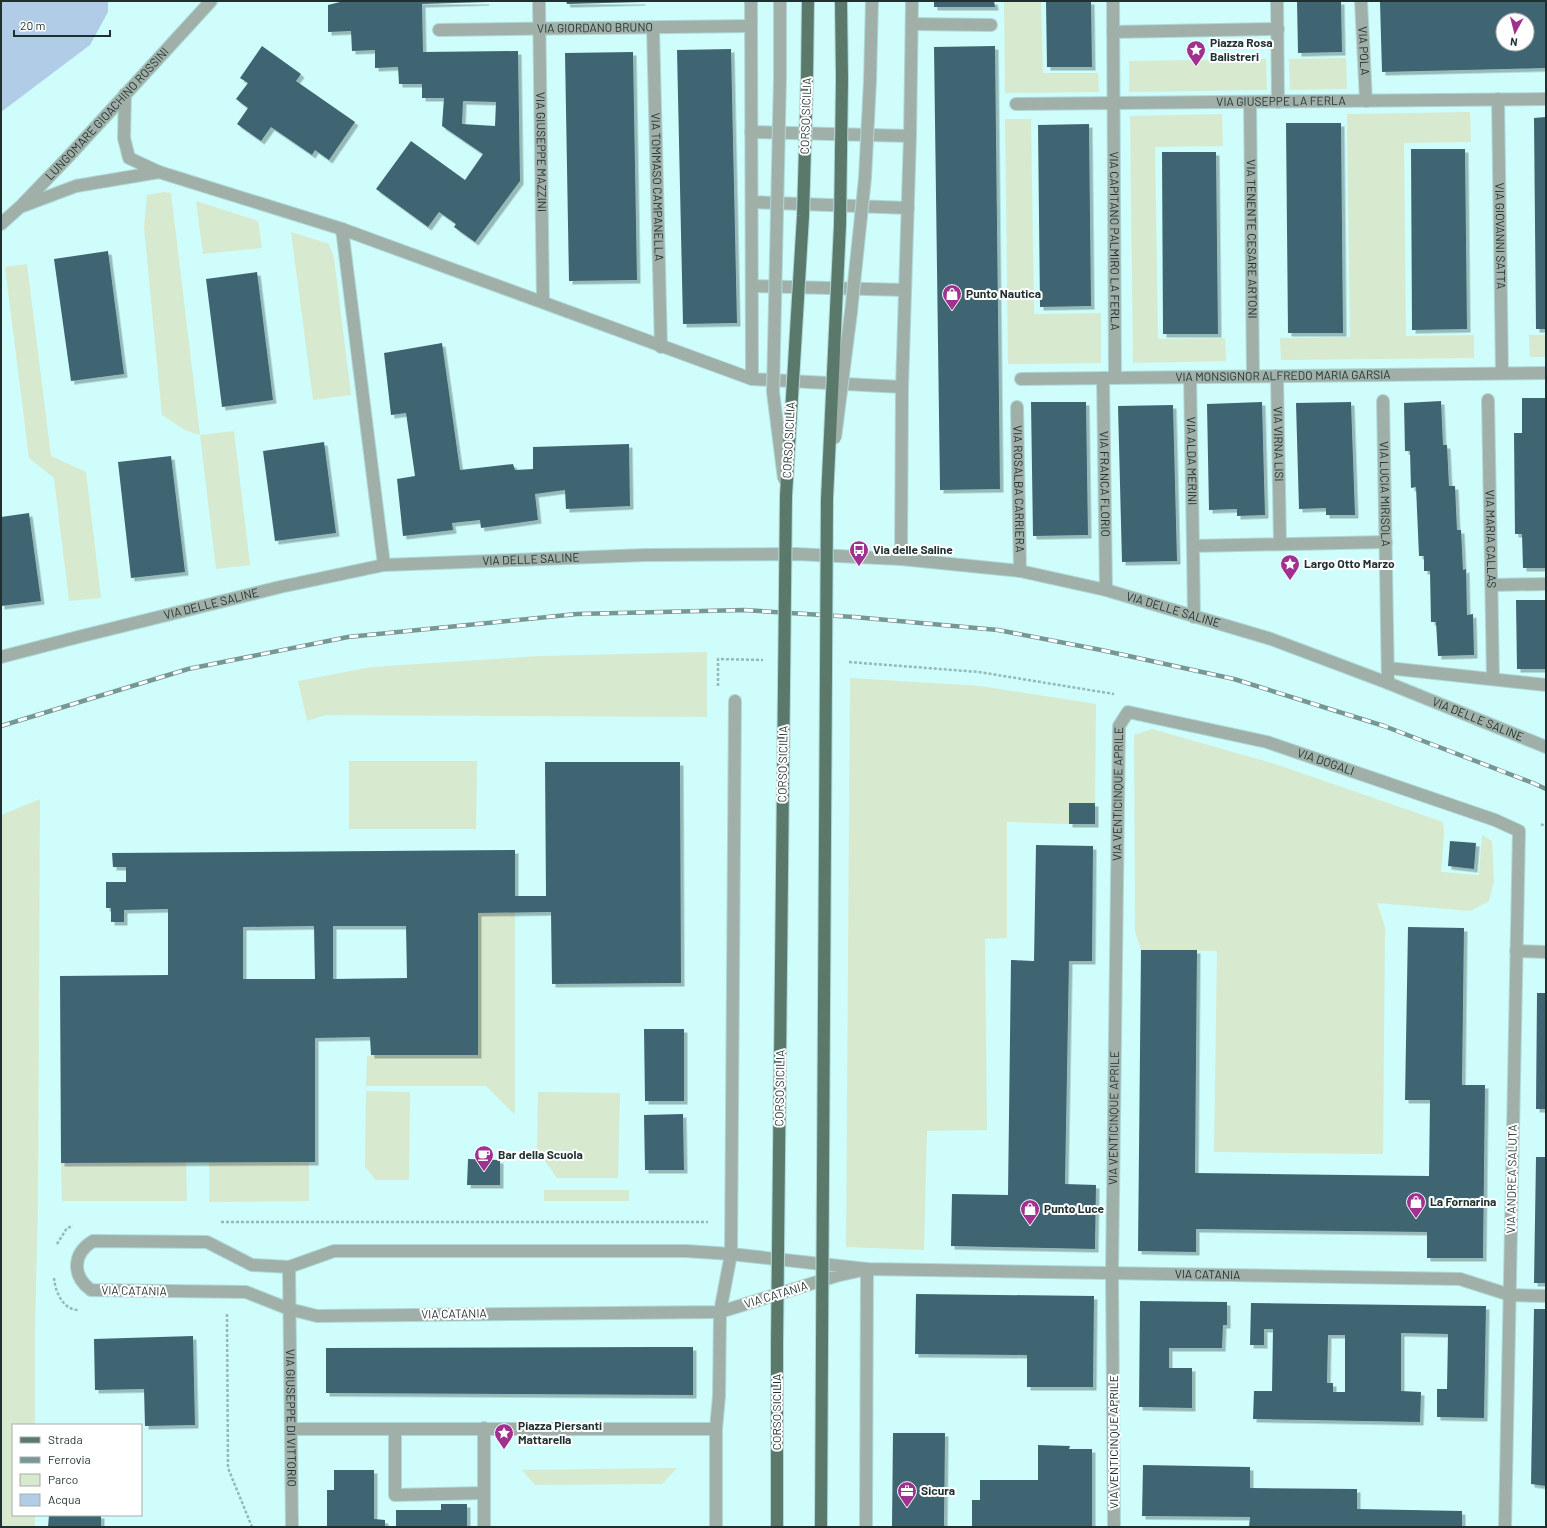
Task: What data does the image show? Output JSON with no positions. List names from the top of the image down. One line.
{"streets":{"main road":["CORSO SICILIA"],"street":["VIA GIORDANO BRUNO","VIA POLA","VIA GIUSEPPE LA FERLA","LUNGOMARE GIOACHINO ROSSINI","VIA GIUSEPPE MAZZINI","VIA TOMMASO CAMPANELLA","VIA GIOVANNI SATTA","VIA TENENTE CESARE ARTONI","VIA CAPITANO PALMIRO LA FERLA","VIA MONSIGNOR ALFREDO MARIA GARSIA","VIA VIRNA LISI","VIA ALDA MERINI","VIA FRANCA FLORIO","VIA ROSALBA CARRIERA","VIA LUCIA MIRISOLA","VIA MARIA CALLAS","VIA DELLE SALINE","VIA DOGALI","VIA VENTICINQUE APRILE","VIA ANDREA SALUTA","VIA CATANIA","VIA GIUSEPPE DI VITTORIO"]},"crossings":[["VIA GIORDANO BRUNO","VIA GIUSEPPE MAZZINI"],["VIA GIORDANO BRUNO","VIA TOMMASO CAMPANELLA"],["VIA POLA","VIA GIUSEPPE LA FERLA"],["VIA GIUSEPPE LA FERLA","VIA GIOVANNI SATTA"],["VIA GIUSEPPE LA FERLA","VIA TENENTE CESARE ARTONI"],["VIA GIUSEPPE LA FERLA","VIA CAPITANO PALMIRO LA FERLA"],["VIA GIOVANNI SATTA","VIA MONSIGNOR ALFREDO MARIA GARSIA"],["VIA TENENTE CESARE ARTONI","VIA MONSIGNOR ALFREDO MARIA GARSIA"],["VIA CAPITANO PALMIRO LA FERLA","VIA MONSIGNOR ALFREDO MARIA GARSIA"],["VIA MONSIGNOR ALFREDO MARIA GARSIA","VIA VIRNA LISI"],["VIA MONSIGNOR ALFREDO MARIA GARSIA","VIA ALDA MERINI"],["VIA MONSIGNOR ALFREDO MARIA GARSIA","VIA FRANCA FLORIO"],["VIA ALDA MERINI","VIA DELLE SALINE"],["VIA FRANCA FLORIO","VIA DELLE SALINE"],["VIA ROSALBA CARRIERA","VIA DELLE SALINE"],["VIA LUCIA MIRISOLA","VIA DELLE SALINE"],["VIA DOGALI","VIA VENTICINQUE APRILE"],["VIA DOGALI","VIA ANDREA SALUTA"],["VIA VENTICINQUE APRILE","VIA CATANIA"],["VIA ANDREA SALUTA","VIA CATANIA"],["VIA CATANIA","VIA GIUSEPPE DI VITTORIO"]],"places":{"place":["Piazza Rosa Balistreri","Largo Otto Marzo","Piazza Piersanti Mattarella"],"shop":["Punto Nautica","La Fornarina","Punto Luce"],"bus stop":["Via delle Saline"],"cafe":["Bar della Scuola"],"office":["Sicura"]},"legend":["Strada","Ferrovia","Parco","Acqua"],"scale_bar":"20 m","north":"bottom"}
